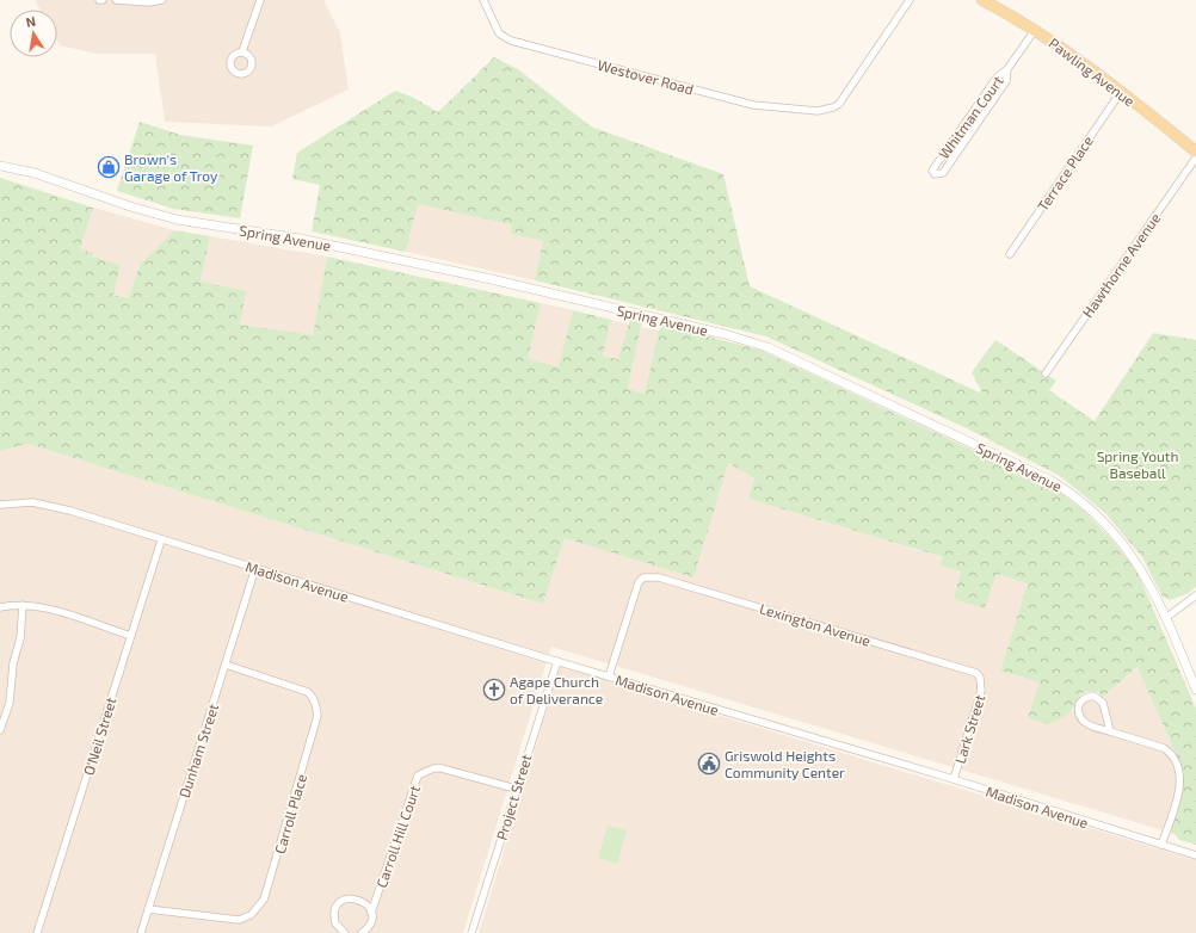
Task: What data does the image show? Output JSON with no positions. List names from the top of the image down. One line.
{"streets":{"main road":["Pawling Avenue"],"street":["Westover Road","Whitman Court","Terrace Place","Spring Avenue","Hawthorne Avenue","Madison Avenue","Lexington Avenue","Lark Street","O'Neil Street","Dunham Street","Project Street","Carroll Place","Carroll Hill Court"]},"crossings":[["Pawling Avenue","Whitman Court"],["Pawling Avenue","Terrace Place"],["Madison Avenue","Lexington Avenue"],["Madison Avenue","Lark Street"],["Madison Avenue","O'Neil Street"],["Madison Avenue","Dunham Street"],["Madison Avenue","Project Street"],["Lexington Avenue","Lark Street"],["Dunham Street","Carroll Place"],["Project Street","Carroll Hill Court"]],"parks":["Spring Youth Baseball"],"places":{"shop":["Brown's Garage of Troy"],"church":["Agape Church of Deliverance"],"public building":["Griswold Heights Community Center"]},"north":"top"}
